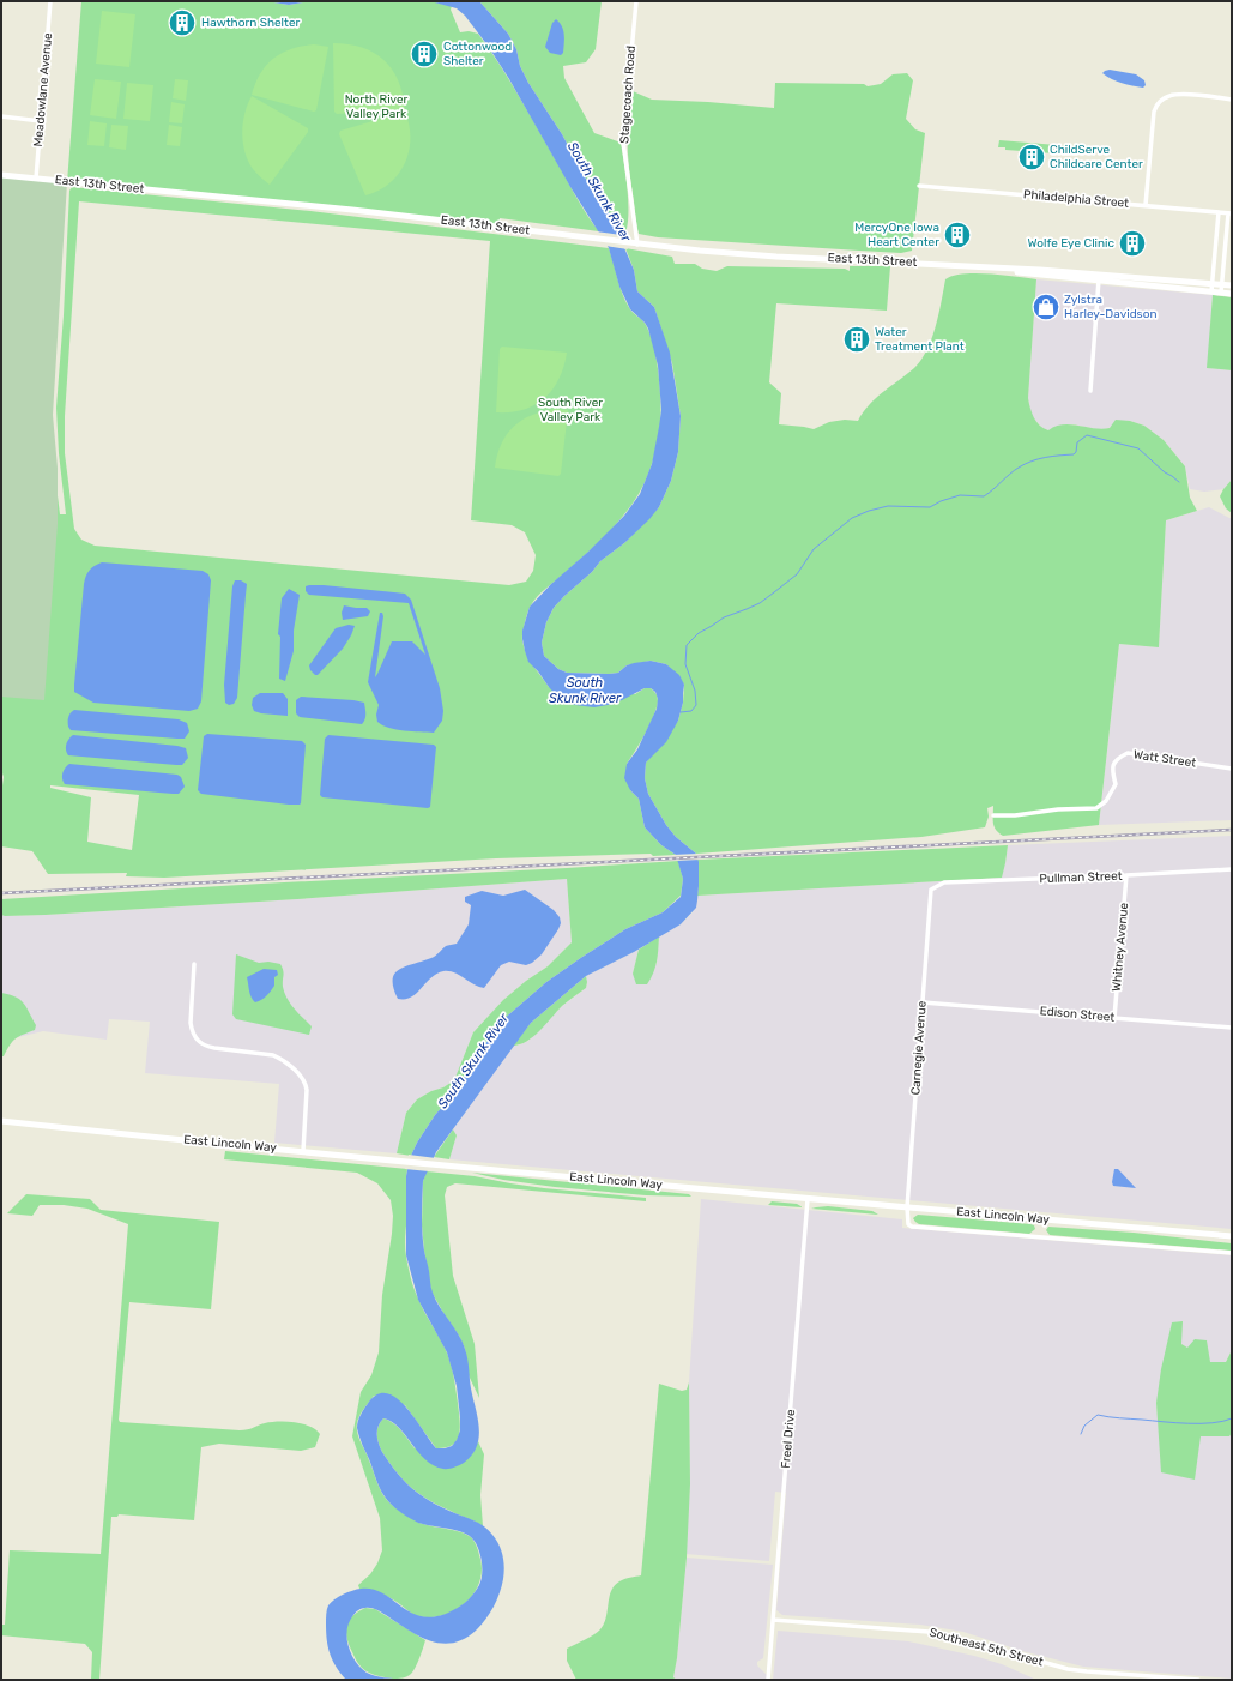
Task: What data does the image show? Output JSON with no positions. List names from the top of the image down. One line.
{"streets":{"main road":["East 13th Street","East Lincoln Way"],"street":["Meadowlane Avenue","Stagecoach Road","Philadelphia Street","Watt Street","Pullman Street","Whitney Avenue","Edison Street","Carnegie Avenue","Freel Drive","Southeast 5th Street"]},"crossings":[["Meadowlane Avenue","East 13th Street"],["Stagecoach Road","East 13th Street"],["Pullman Street","Whitney Avenue"],["Pullman Street","Carnegie Avenue"],["Whitney Avenue","Edison Street"],["Edison Street","Carnegie Avenue"],["Carnegie Avenue","East Lincoln Way"],["East Lincoln Way","Freel Drive"],["Freel Drive","Southeast 5th Street"]],"water":["South Skunk River"],"parks":["North River Valley Park","South River Valley Park"],"places":{"building":["Hawthorn Shelter","Cottonwood Shelter","ChildServe Childcare Center","MercyOne Iowa Heart Center","Wolfe Eye Clinic","Water Treatment Plant"],"shop":["Zylstra Harley-Davidson"]}}
